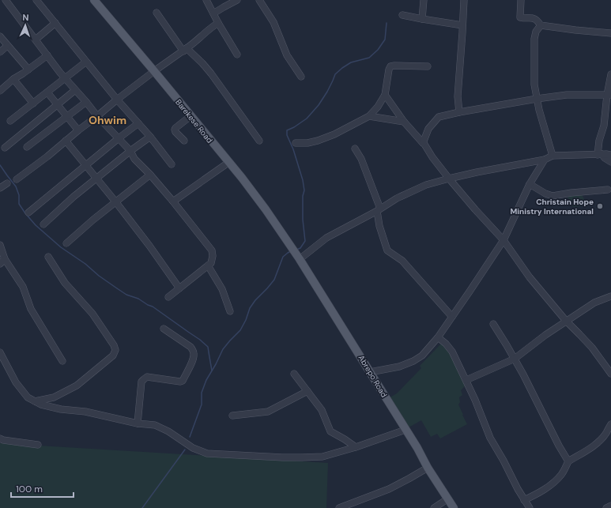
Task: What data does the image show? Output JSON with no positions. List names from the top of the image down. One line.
{"streets":{"main road":["Barekese Road","Abrepo Road"]},"crossings":[["Barekese Road","Abrepo Road"]],"districts":["Ohwim"],"places":["Christain Hope Ministry International"],"scale_bar":"100 m","north":"top"}
